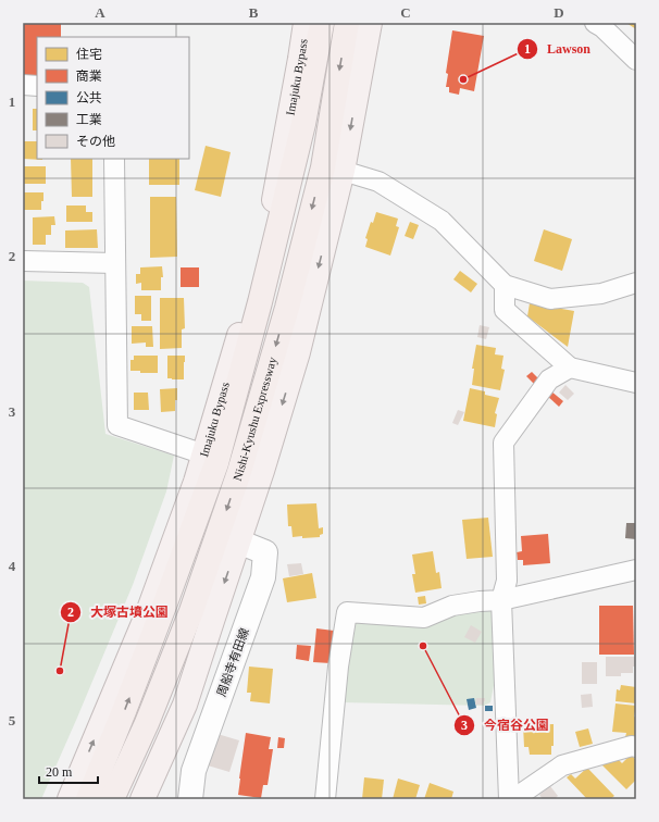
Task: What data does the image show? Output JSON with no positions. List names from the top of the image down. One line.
{"streets":{"highway":["Imajuku Bypass","Nishi-Kyushu Expressway"],"main road":["周船寺有田線"]},"places":["Lawson","今宿谷公園","大塚古墳公園"],"legend":["住宅","商業","公共","工業","その他"],"scale_bar":"20 m","grid":{"columns":["A","B","C","D"],"rows":["1","2","3","4","5"]}}
